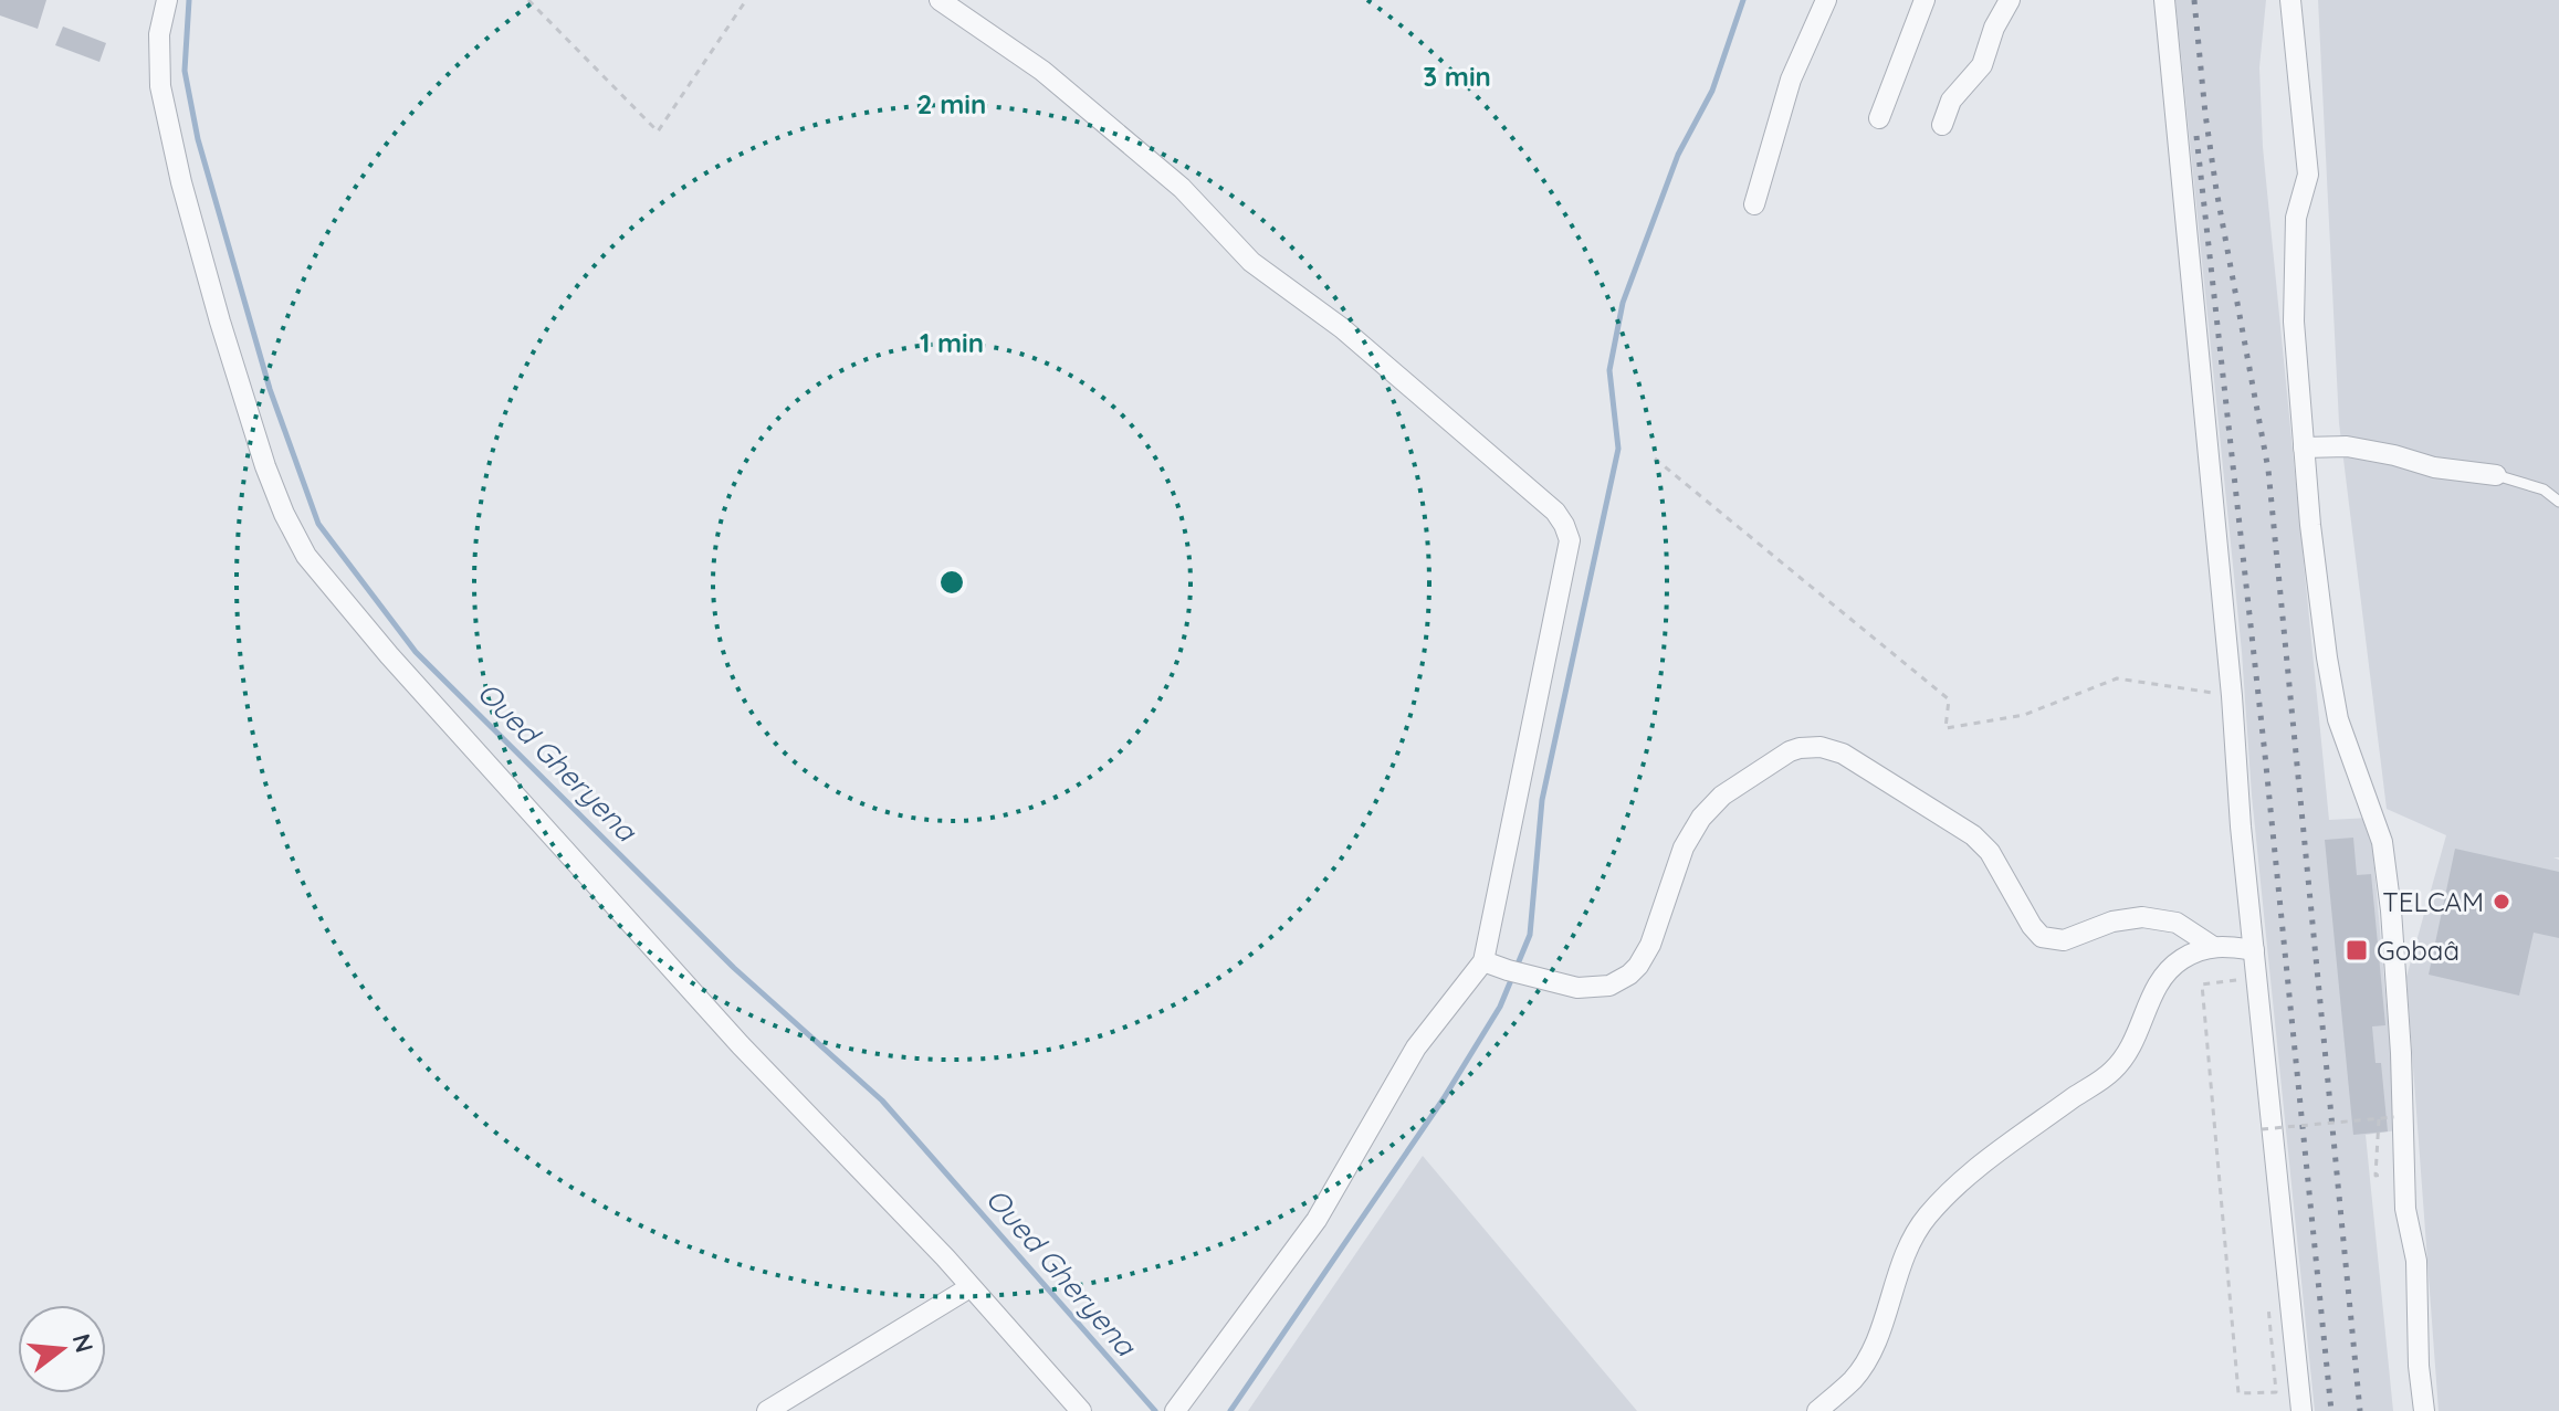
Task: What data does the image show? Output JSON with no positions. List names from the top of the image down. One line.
{"water":["Oued Gheryena"],"places":{"other":["TELCAM"],"transit":["Gobaâ"]},"north":"right","rings":["3 min","2 min","1 min"]}
